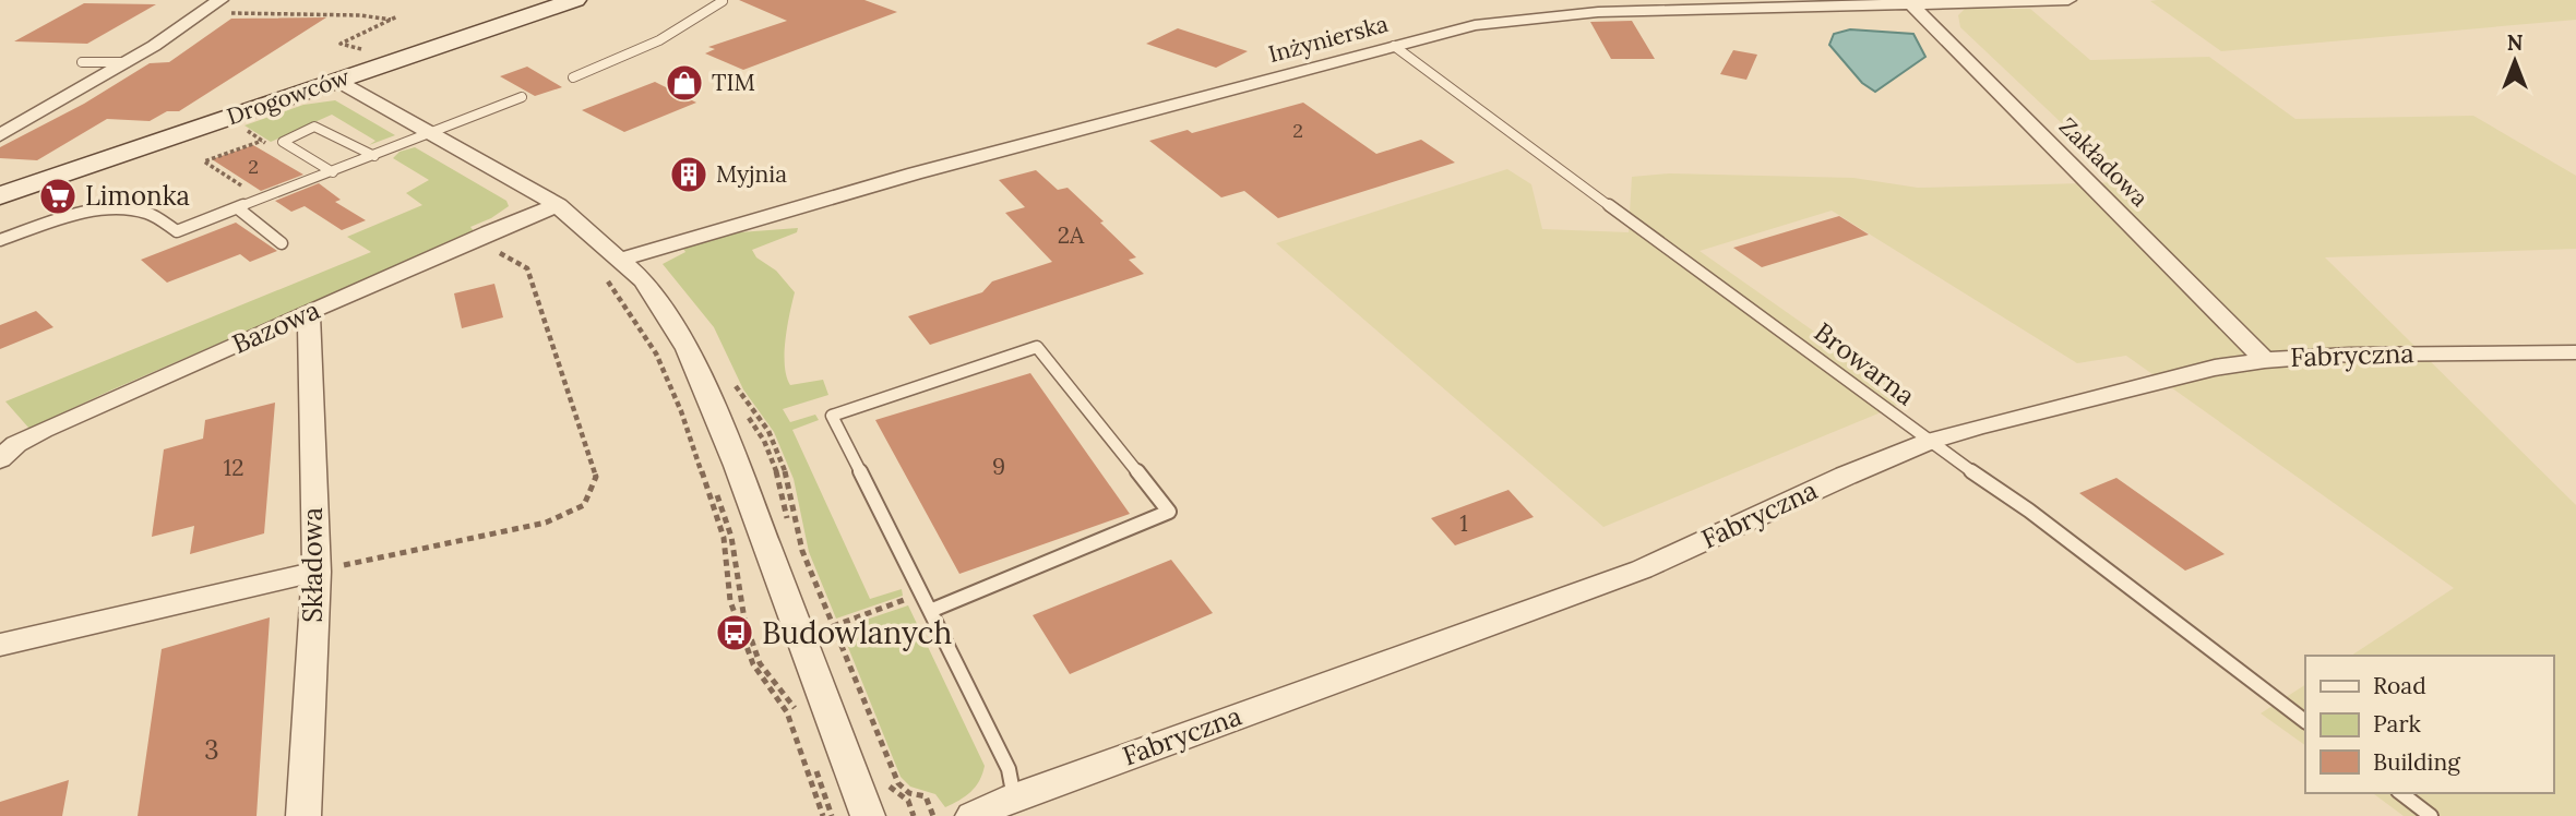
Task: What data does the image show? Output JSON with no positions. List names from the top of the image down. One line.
{"streets":{"main road":["Drogowców"],"street":["Inżynierska","Zakładowa","Bazowa","Fabryczna","Składowa"],"lane":["Browarna"]},"crossings":[["Inżynierska","Zakładowa"],["Inżynierska","Browarna"],["Zakładowa","Fabryczna"],["Bazowa","Składowa"],["Fabryczna","Browarna"]],"places":{"shop":["TIM"],"building":["Myjnia"],"supermarket":["Limonka"],"bus stop":["Budowlanych"]},"house_numbers":["2","2","2A","9","12","1","3"],"legend":["Road","Park","Building"],"north":"top"}
